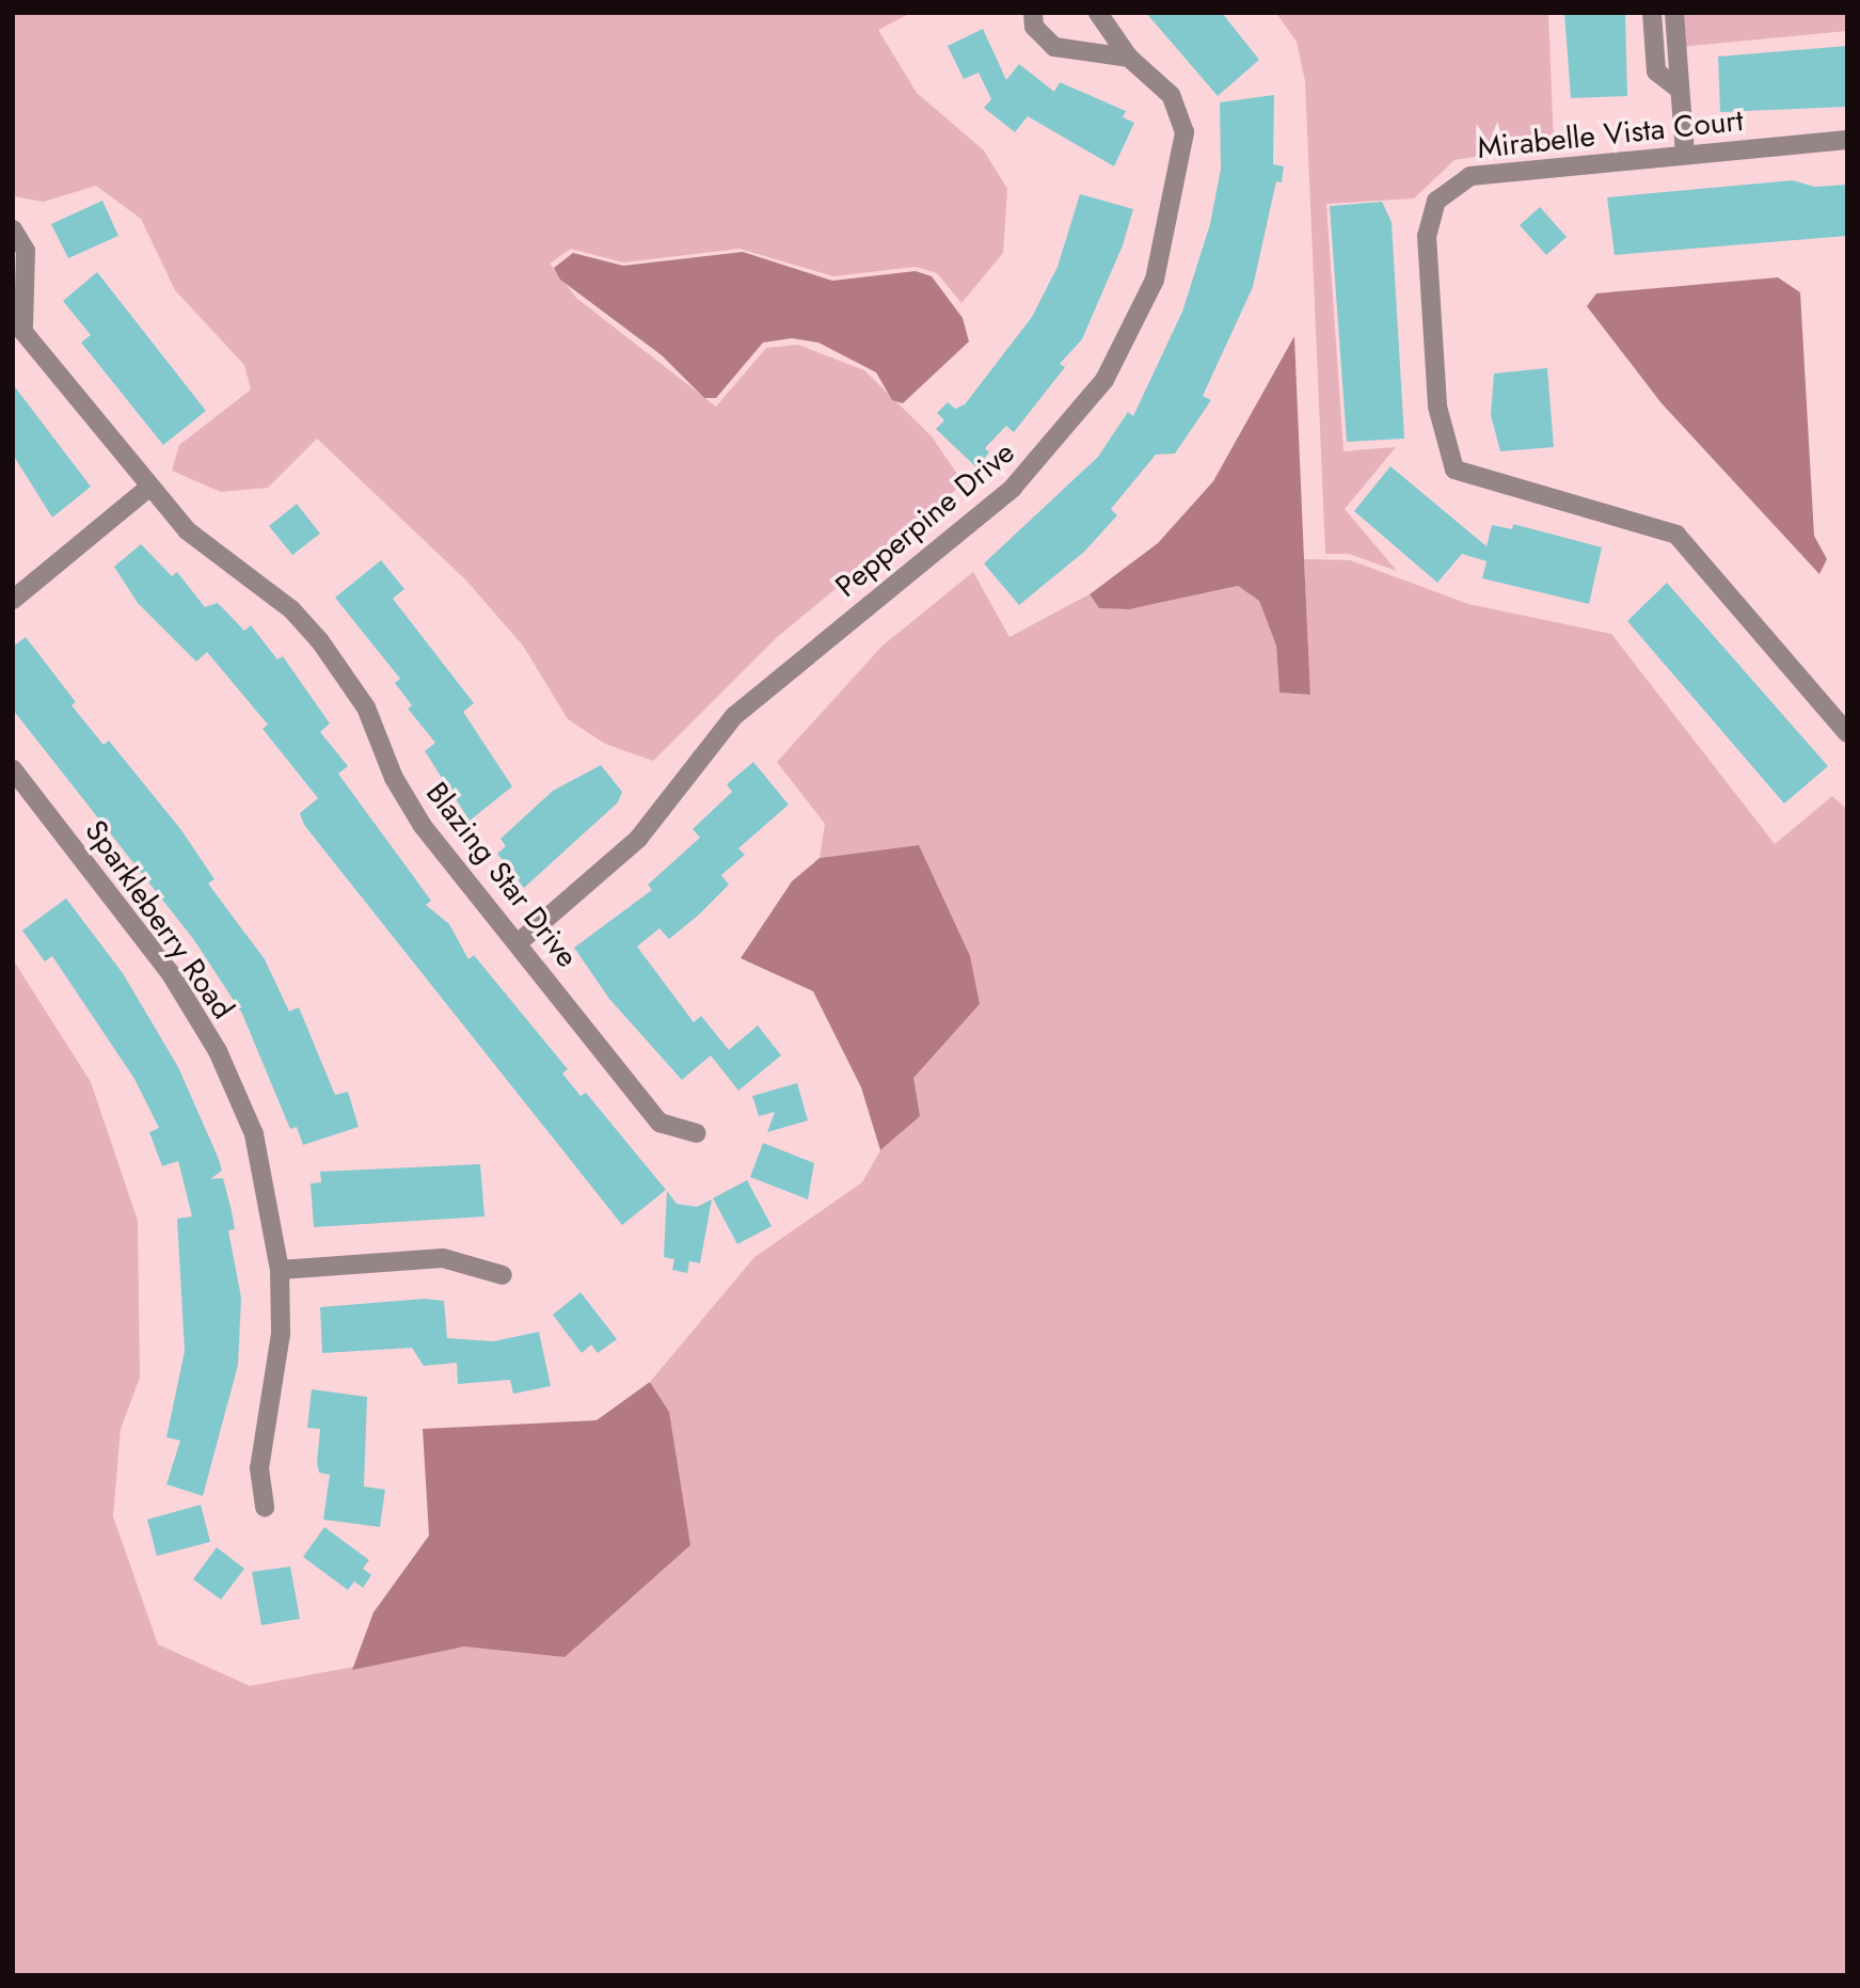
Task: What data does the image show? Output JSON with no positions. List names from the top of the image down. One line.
{"streets":{"street":["Mirabelle Vista Court","Pepperpine Drive","Blazing Star Drive","Sparkleberry Road"]},"crossings":[["Pepperpine Drive","Blazing Star Drive"]]}
